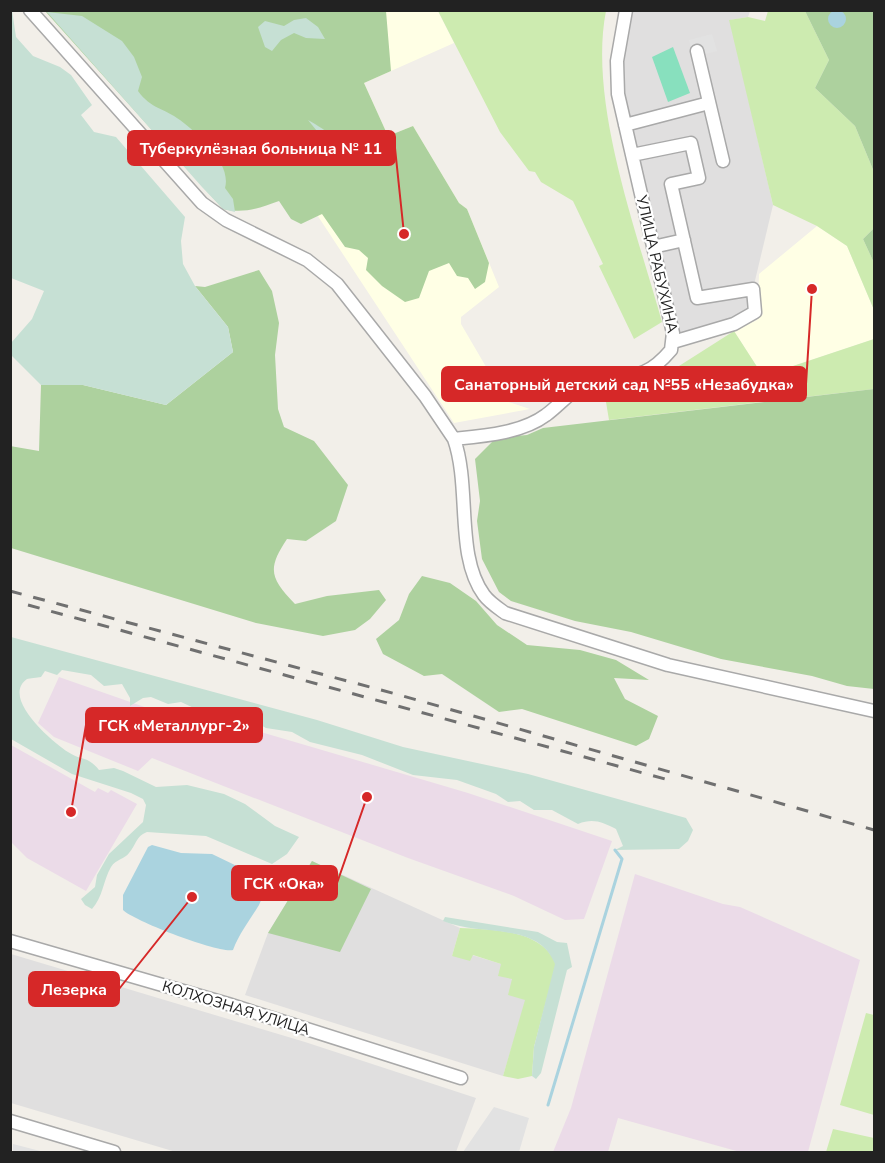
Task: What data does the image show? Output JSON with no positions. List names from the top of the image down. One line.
{"streets":{"street":["УЛИЦА РАБУХИНА","КОЛХОЗНАЯ УЛИЦА"]},"places":["Туберкулёзная больница № 11","Санаторный детский сад №55 «Незабудка»","ГСК «Ока»","ГСК «Металлург-2»","Лезерка"]}
